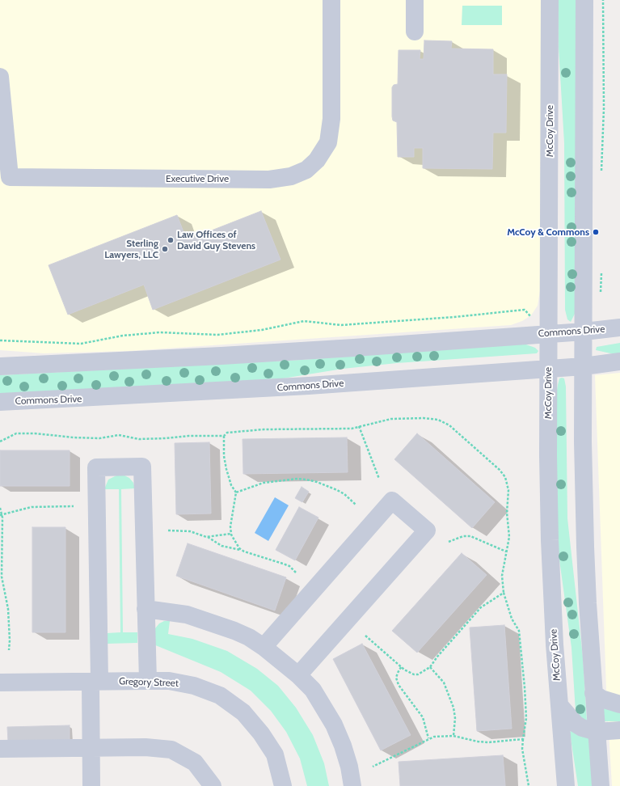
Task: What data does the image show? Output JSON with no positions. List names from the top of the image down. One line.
{"streets":{"street":["McCoy Drive","Executive Drive","Commons Drive","Gregory Street"]},"crossings":[["McCoy Drive","Commons Drive"]],"places":["McCoy & Commons","Law Offices of David Guy Stevens","Sterling Lawyers, LLC"]}
